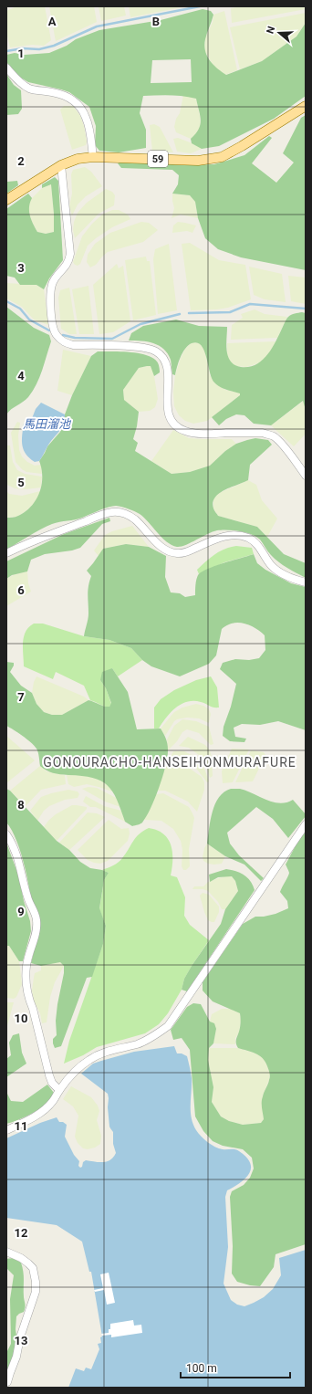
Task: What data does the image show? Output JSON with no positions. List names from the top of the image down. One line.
{"streets":{"main road":["59"]},"districts":["GONOURACHO-HANSEIHONMURAFURE"],"water":["馬田溜池"],"scale_bar":"100 m","north":"left","grid":{"columns":["A","B"],"rows":["1","2","3","4","5","6","7","8","9","10","11","12","13"]}}
